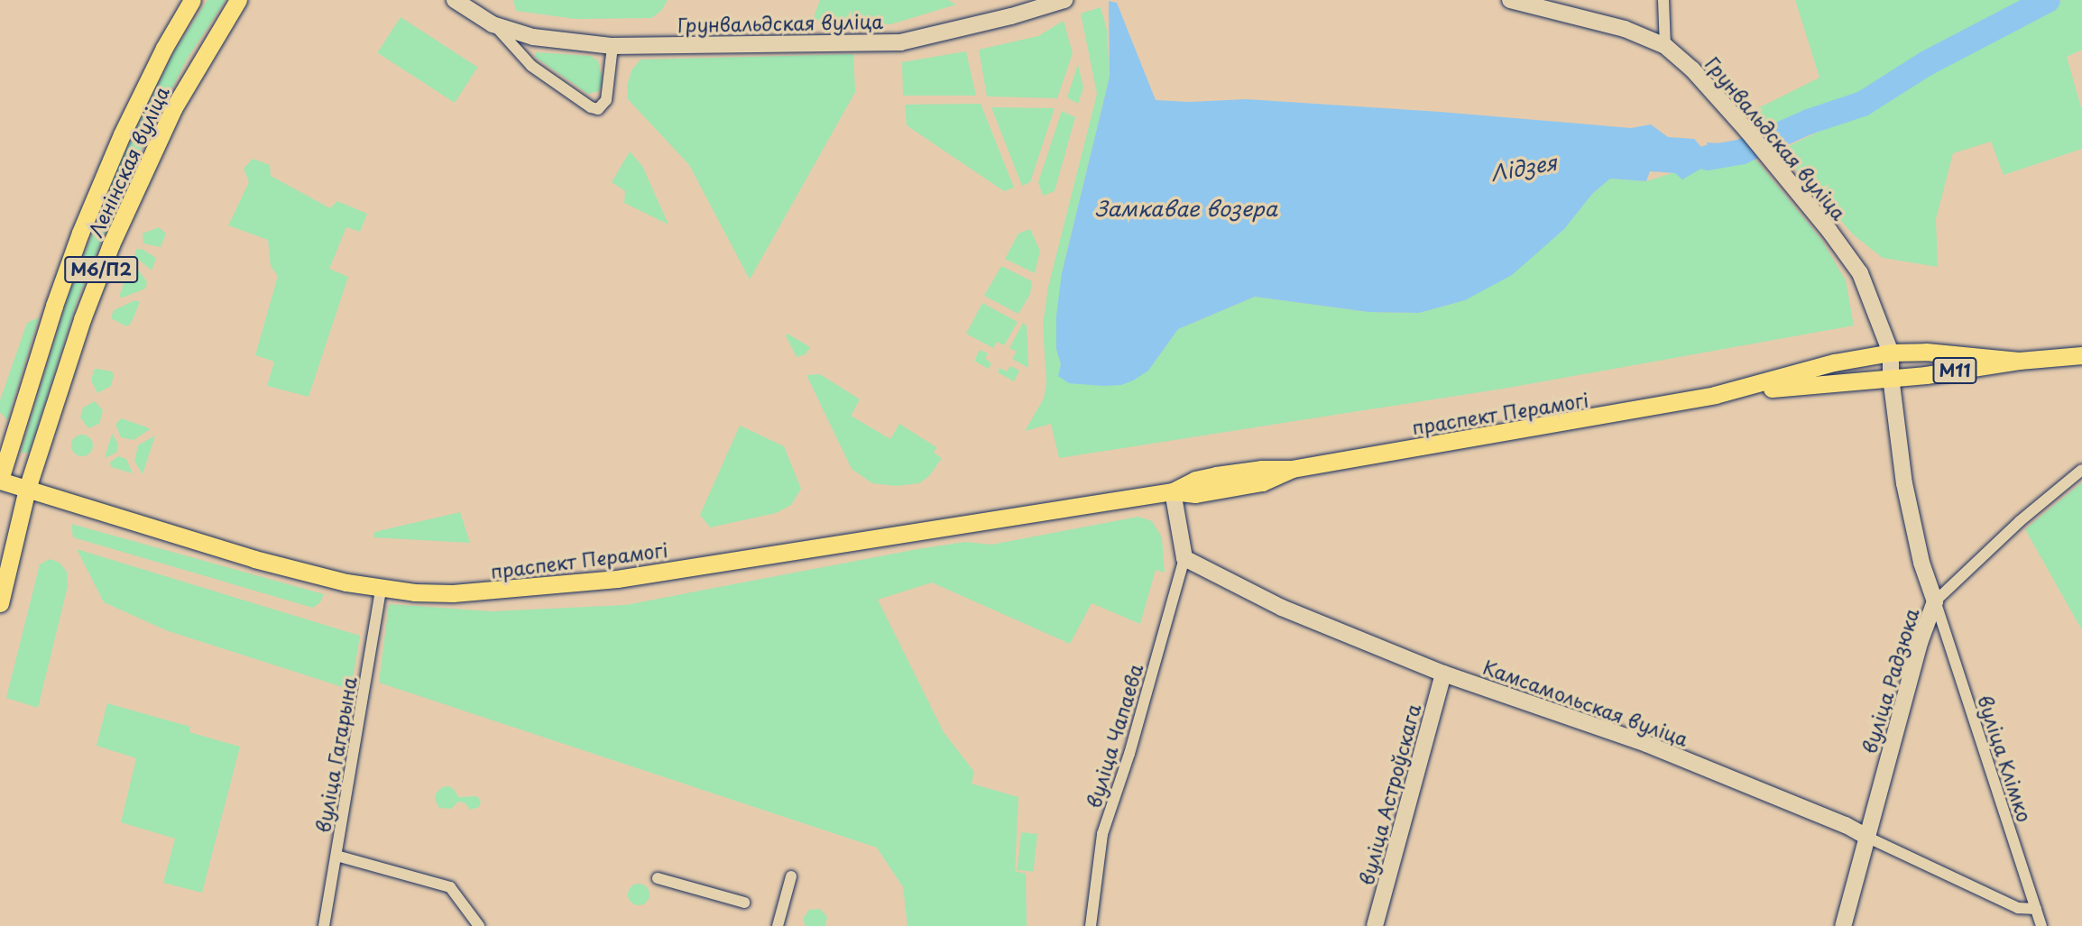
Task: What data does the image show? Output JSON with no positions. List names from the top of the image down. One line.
{"streets":{"main road":["Ленінская вуліца","М6/П2","М11","праспект Перамогі"],"street":["Грунвальдская вуліца","вуліца Радзюка","Камсамольская вуліца","вуліца Чапаева","вуліца Гагарына","вуліца Клімко","вуліца Астроўскага"]},"crossings":[["Грунвальдская вуліца","праспект Перамогі"],["Грунвальдская вуліца","вуліца Радзюка"],["Грунвальдская вуліца","вуліца Клімко"],["Ленінская вуліца","праспект Перамогі"],["праспект Перамогі","вуліца Гагарына"],["вуліца Радзюка","Камсамольская вуліца"],["вуліца Радзюка","вуліца Клімко"],["Камсамольская вуліца","вуліца Чапаева"],["Камсамольская вуліца","вуліца Клімко"],["Камсамольская вуліца","вуліца Астроўскага"]],"water":["Лідзея","Замкавае возера"]}
